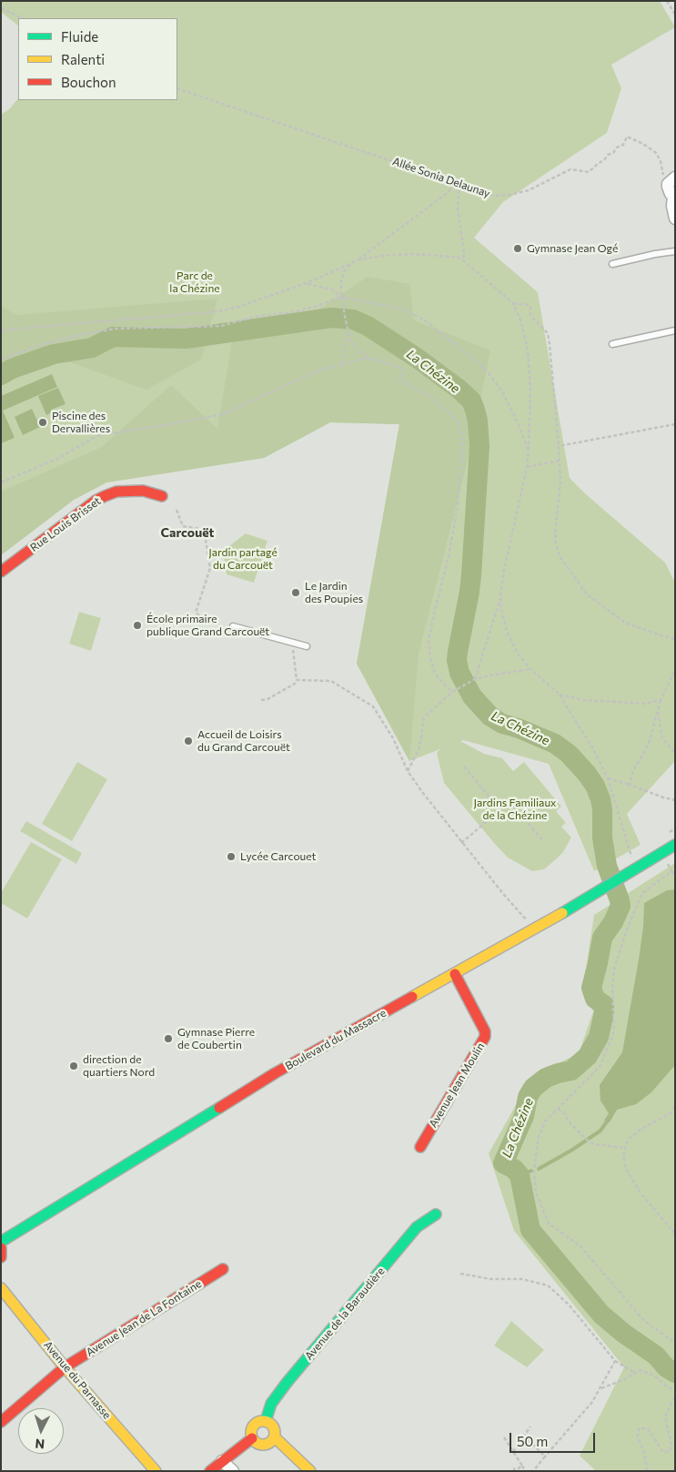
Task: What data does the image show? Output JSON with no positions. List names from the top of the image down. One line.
{"streets":{"street":["Rue Louis Brisset","Boulevard du Massacre","Avenue Jean Moulin","Avenue de la Baraudière","Avenue Jean de La Fontaine","Avenue du Parnasse"],"path":["Allée Sonia Delaunay"]},"crossings":[["Boulevard du Massacre","Avenue Jean Moulin"],["Avenue Jean de La Fontaine","Avenue du Parnasse"]],"districts":["Carcouët"],"water":["La Chézine"],"parks":["Parc de la Chézine","Jardin partagé du Carcouët","Jardins Familiaux de la Chézine"],"places":["Gymnase Jean Ogé","Piscine des Dervallières","Le Jardin des Poupies","École primaire publique Grand Carcouët","Accueil de Loisirs du Grand Carcouët","Lycée Carcouet","Gymnase Pierre de Coubertin","direction de quartiers Nord"],"legend":["Fluide","Ralenti","Bouchon"],"scale_bar":"50 m","north":"bottom"}
